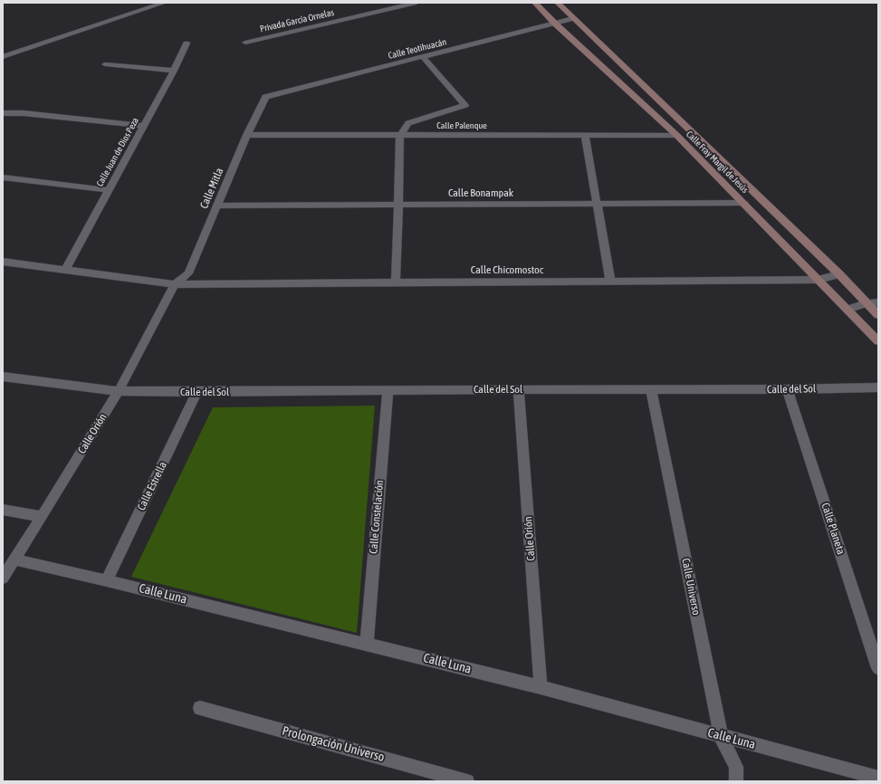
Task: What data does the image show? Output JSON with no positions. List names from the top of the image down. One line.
{"streets":{"street":["Privada García Ornelas","Calle Teotihuacán","Calle Palenque","Calle Juan de Dios Peza","Calle Fray Margil de Jesús","Calle Mitla","Calle Bonampak","Calle Chicomostoc","Calle del Sol","Calle Orión","Calle Estrella","Calle Constelación","Calle Planeta","Calle Universo","Calle Luna","Prolongación Universo"]},"crossings":[["Calle Teotihuacán","Calle Fray Margil de Jesús"],["Calle Teotihuacán","Calle Mitla"],["Calle Palenque","Calle Fray Margil de Jesús"],["Calle Palenque","Calle Mitla"],["Calle Juan de Dios Peza","Calle Chicomostoc"],["Calle Fray Margil de Jesús","Calle Bonampak"],["Calle Fray Margil de Jesús","Calle Chicomostoc"],["Calle Mitla","Calle Bonampak"],["Calle Mitla","Calle Chicomostoc"],["Calle Mitla","Calle Orión"],["Calle Chicomostoc","Calle Orión"],["Calle del Sol","Calle Orión"],["Calle del Sol","Calle Estrella"],["Calle del Sol","Calle Constelación"],["Calle del Sol","Calle Planeta"],["Calle del Sol","Calle Universo"],["Calle Orión","Calle Luna"],["Calle Estrella","Calle Luna"],["Calle Constelación","Calle Luna"],["Calle Universo","Calle Luna"]]}
